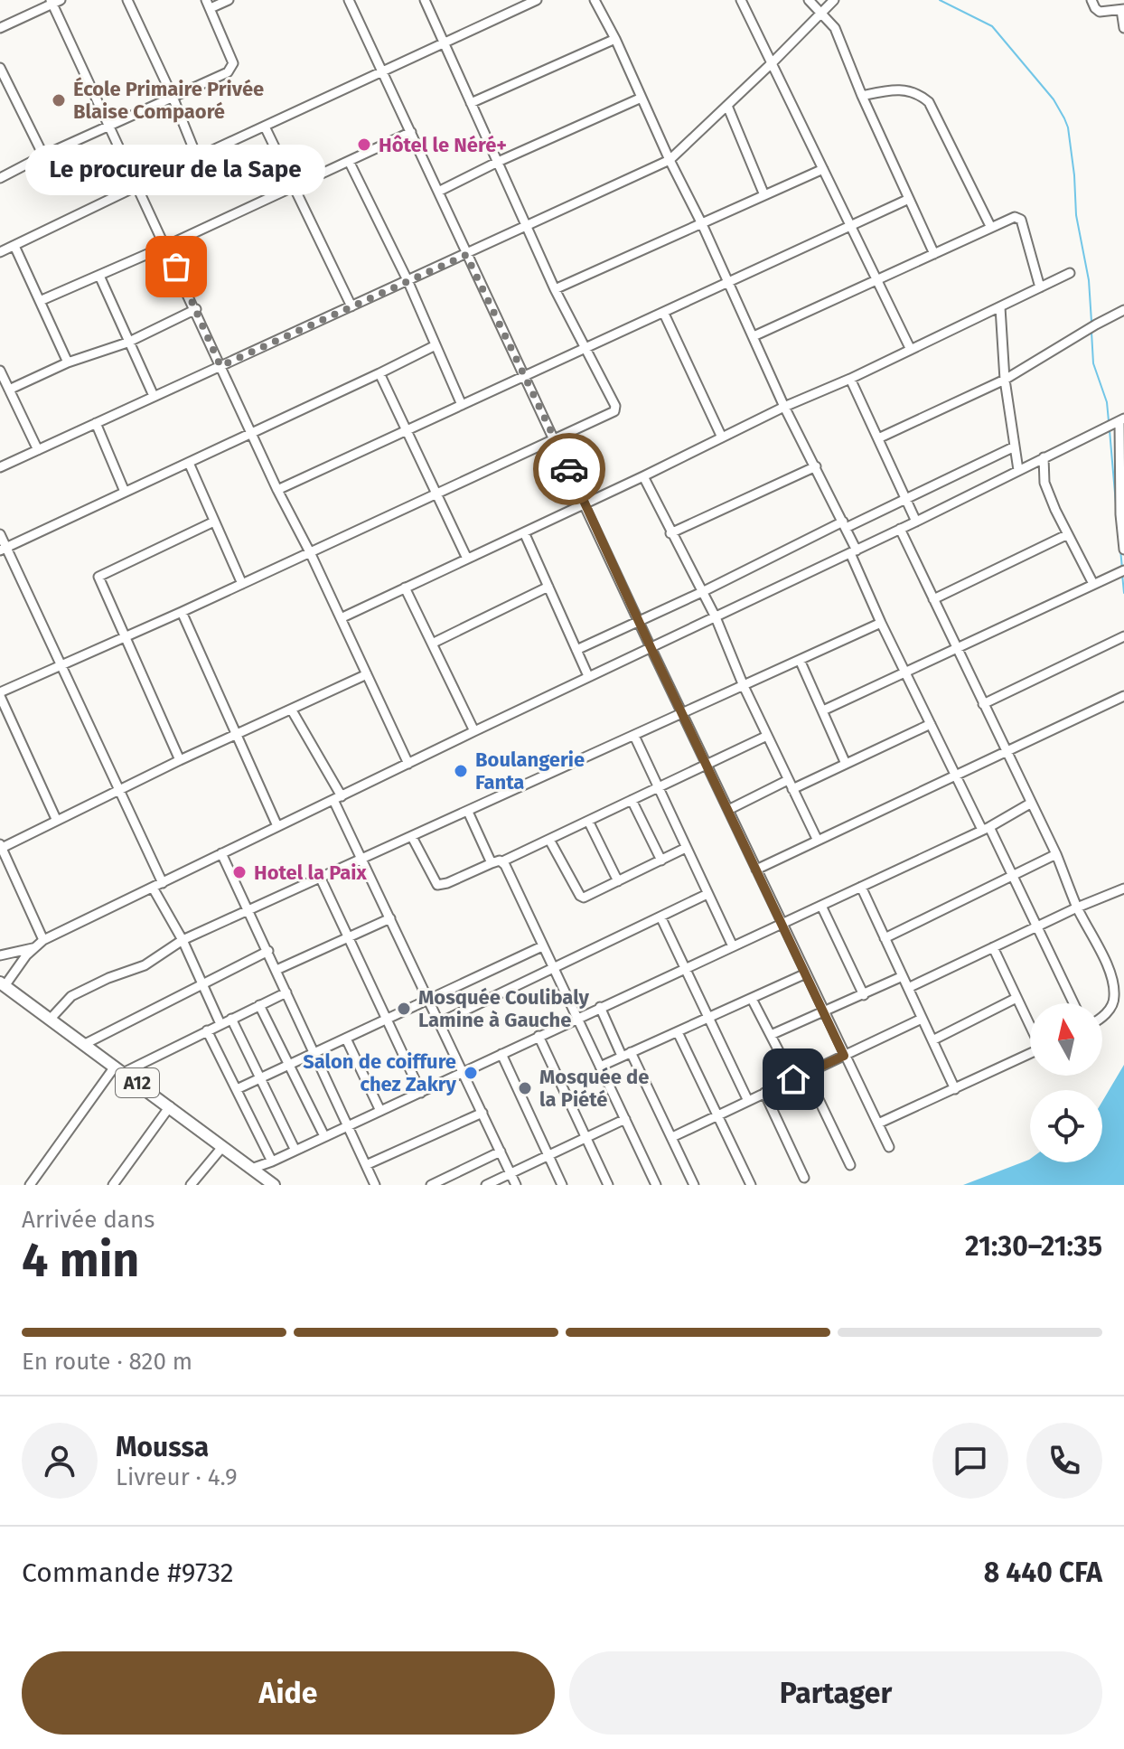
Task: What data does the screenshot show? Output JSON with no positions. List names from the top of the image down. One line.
{"streets":{"main road":["A12"]},"places":["École Primaire Privée Blaise Compaoré","Hôtel le Néré+","Le procureur de la Sape","Boulangerie Fanta","Hotel la Paix","Mosquée Coulibaly Lamine à Gauche","Salon de coiffure chez Zakry","Mosquée de la Piété"],"north":"top","page":{"bubble":"Le procureur de la Sape","heading":["4 min","Arrivée dans","21:30–21:35"],"panel":["Moussa","Livreur · 4.9","Commande #9732","8 440 CFA"],"bar":"En route · 820 m","buttons":["Aide","Partager"]}}
